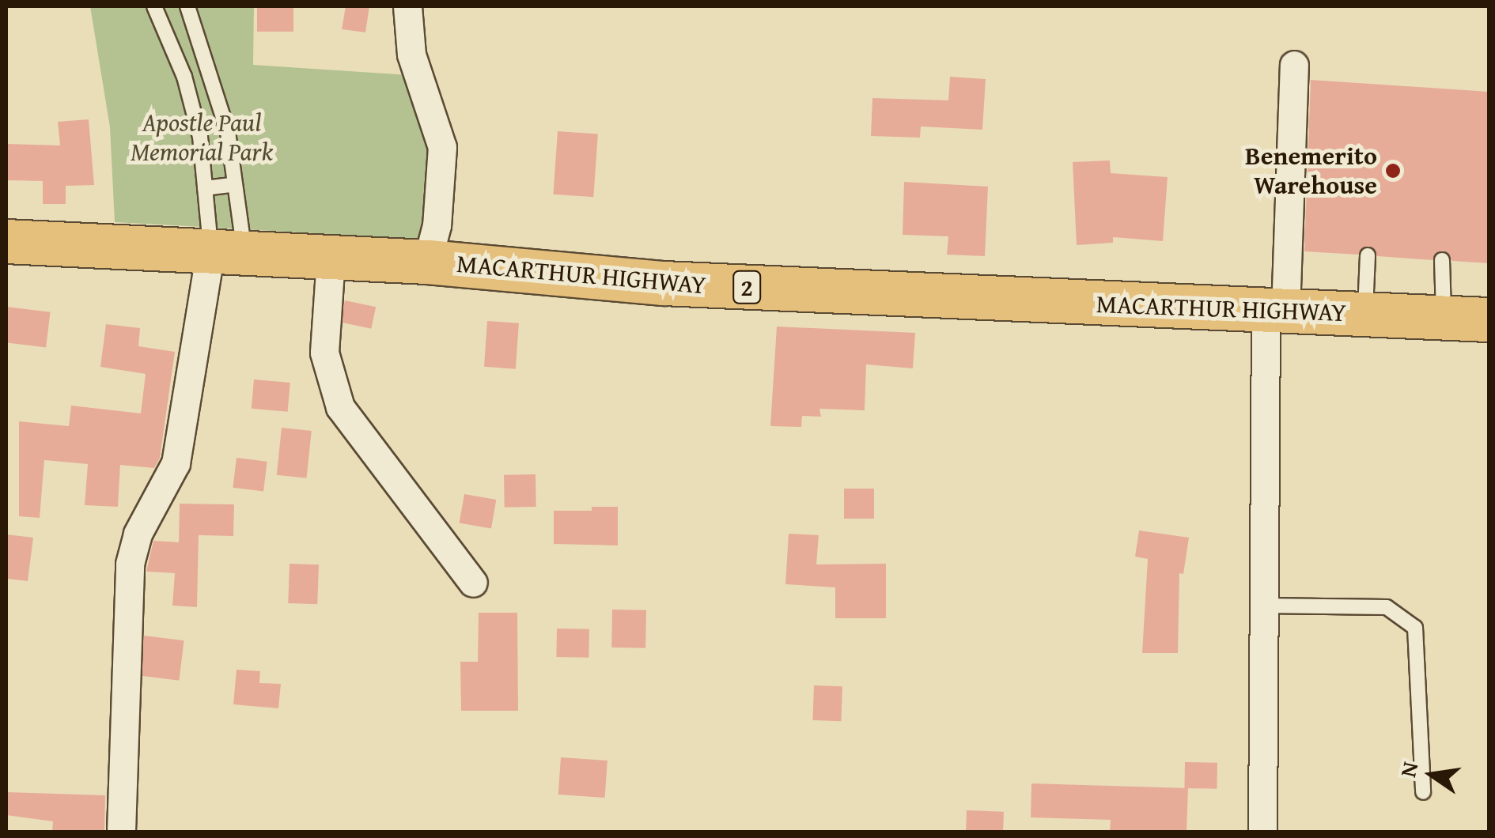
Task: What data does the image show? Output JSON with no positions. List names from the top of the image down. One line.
{"streets":{"highway":["MACARTHUR HIGHWAY","2"]},"parks":["Apostle Paul Memorial Park"],"places":["Benemerito Warehouse"],"north":"left"}
